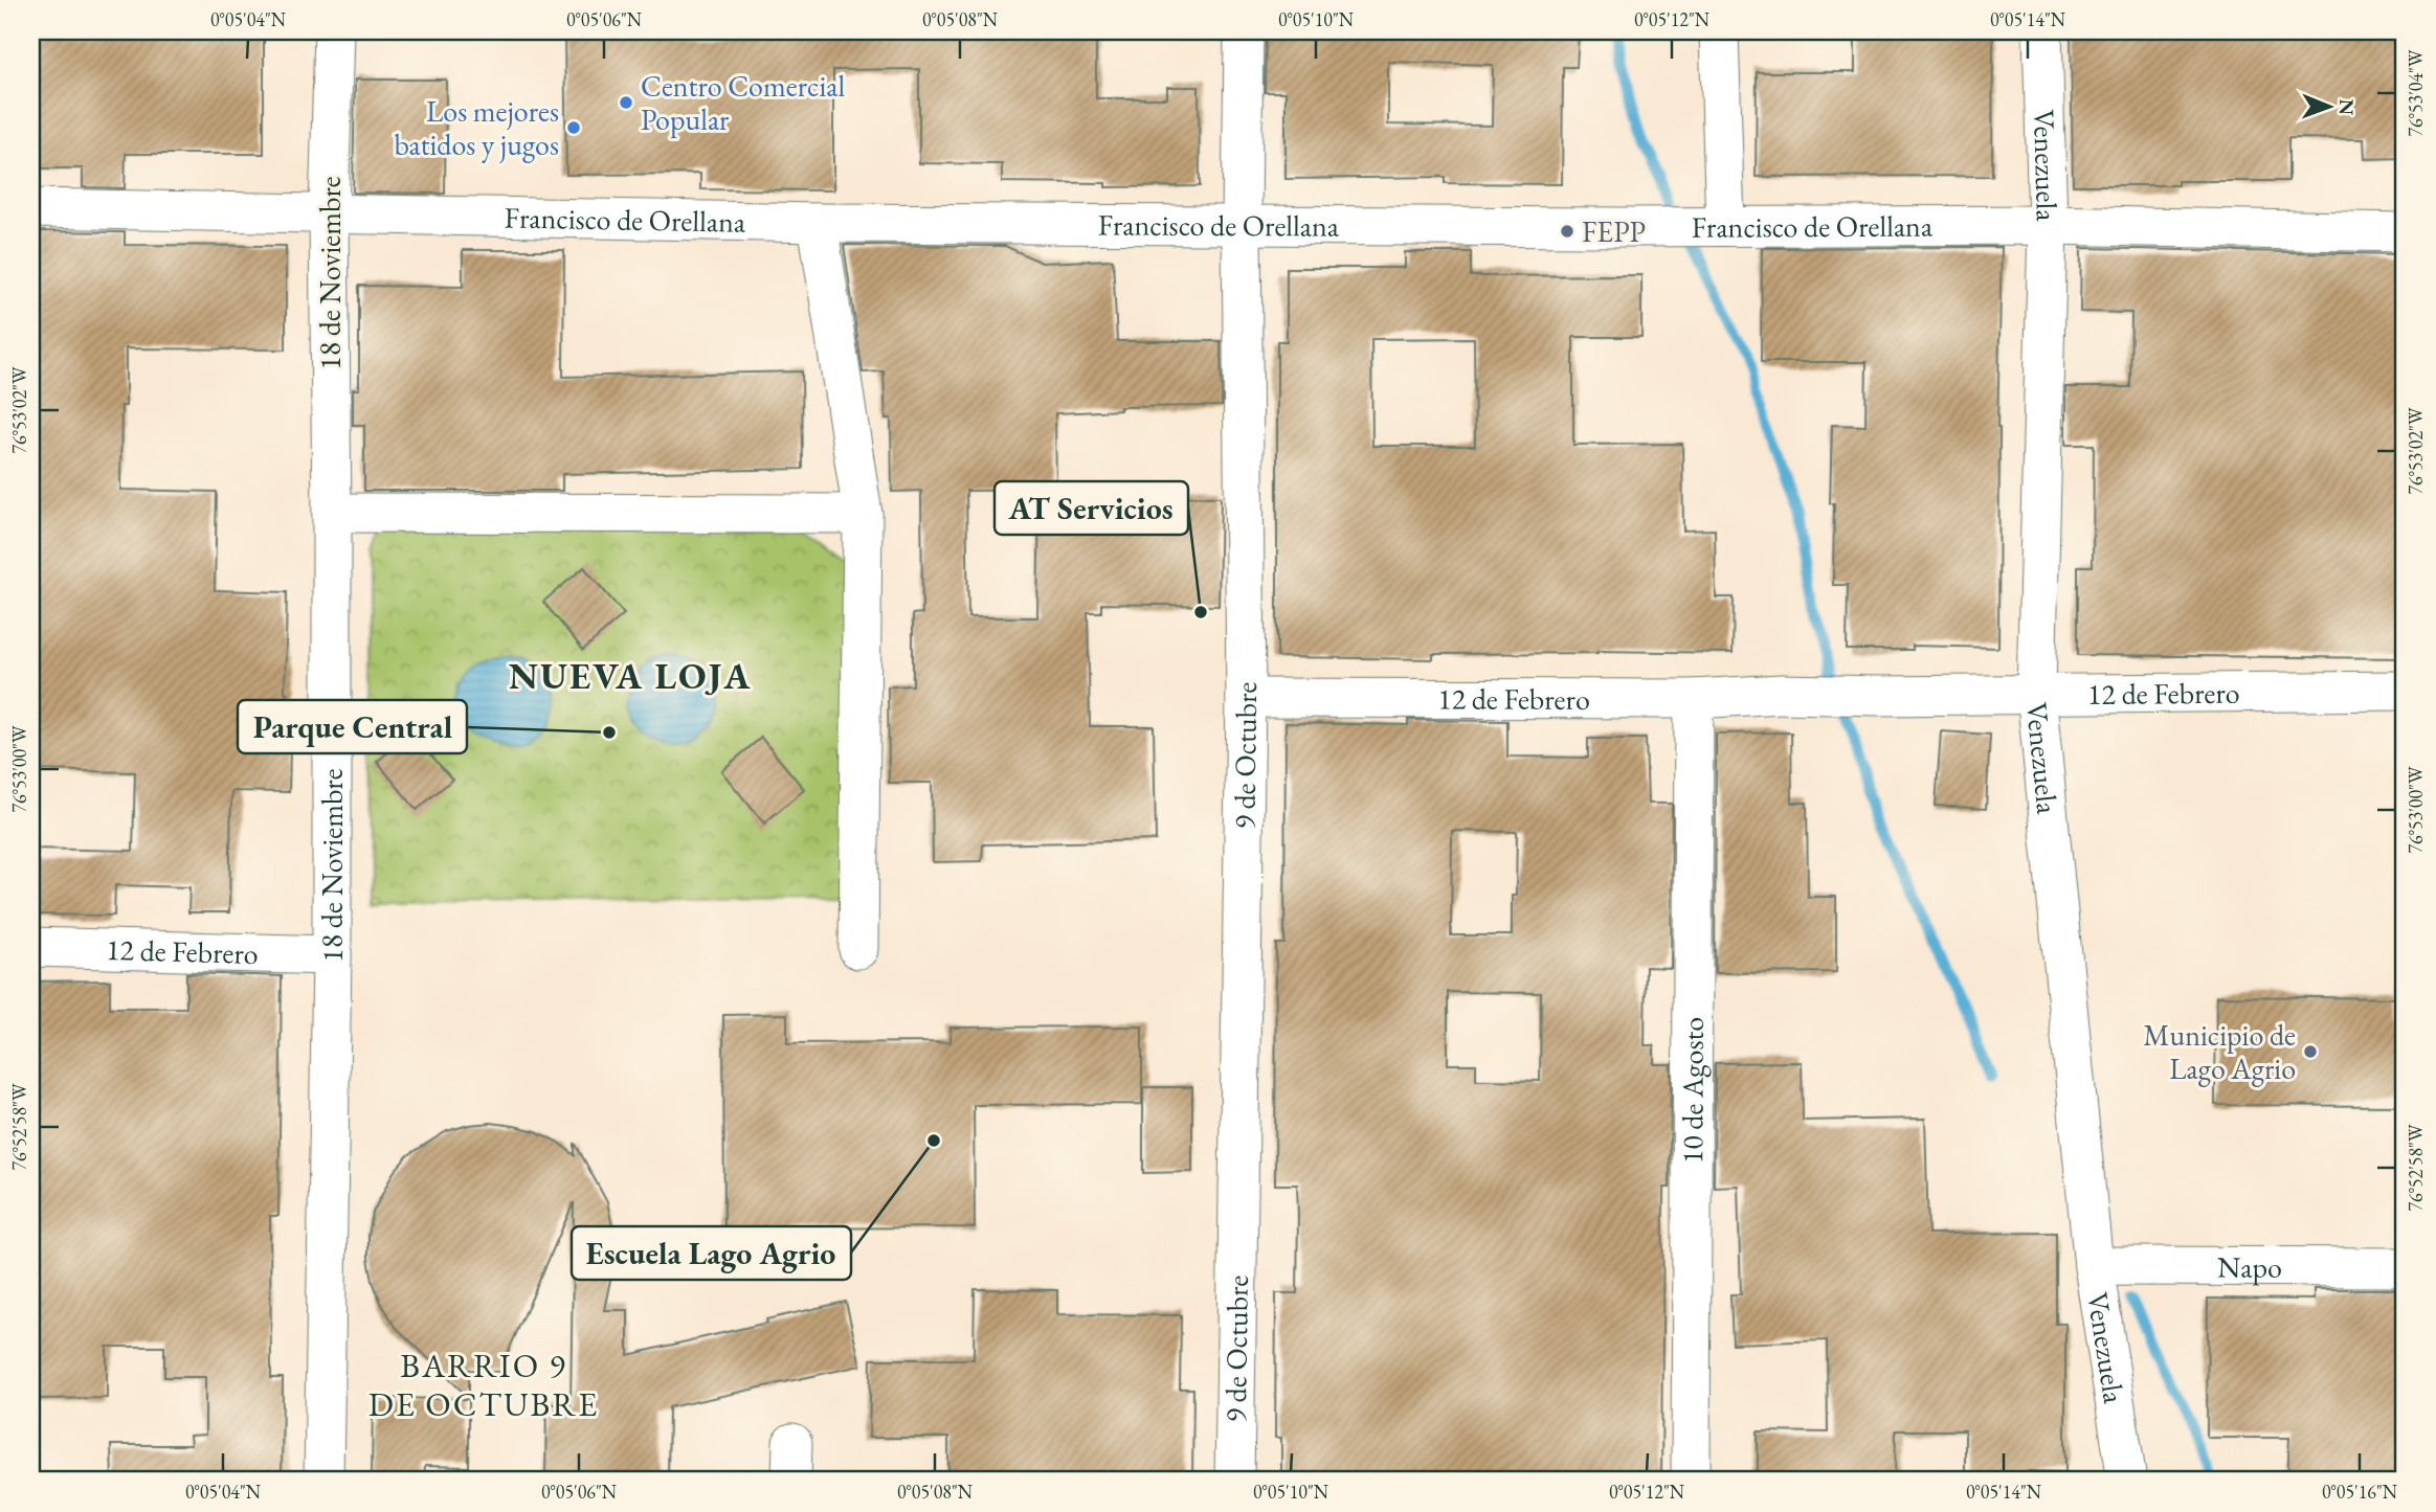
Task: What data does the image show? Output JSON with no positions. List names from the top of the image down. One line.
{"streets":{"street":["Venezuela","Francisco de Orellana","18 de Noviembre","12 de Febrero","9 de Octubre","10 de Agosto","Napo"]},"crossings":[["Venezuela","Francisco de Orellana"],["Venezuela","12 de Febrero"],["Venezuela","Napo"],["Francisco de Orellana","18 de Noviembre"],["Francisco de Orellana","9 de Octubre"],["18 de Noviembre","12 de Febrero"],["12 de Febrero","9 de Octubre"],["12 de Febrero","10 de Agosto"]],"districts":["NUEVA LOJA","BARRIO 9 DE OCTUBRE"],"places":["Centro Comercial Popular","Los mejores batidos y jugos","FEPP","AT Servicios","Parque Central","Municipio de Lago Agrio","Escuela Lago Agrio"],"north":"right","coordinates":["0°05'04\"N","0°05'06\"N","0°05'08\"N","0°05'10\"N","0°05'12\"N","0°05'14\"N","76°53'04\"W","76°53'02\"W","76°53'00\"W","76°52'58\"W","0°05'16\"N"]}
